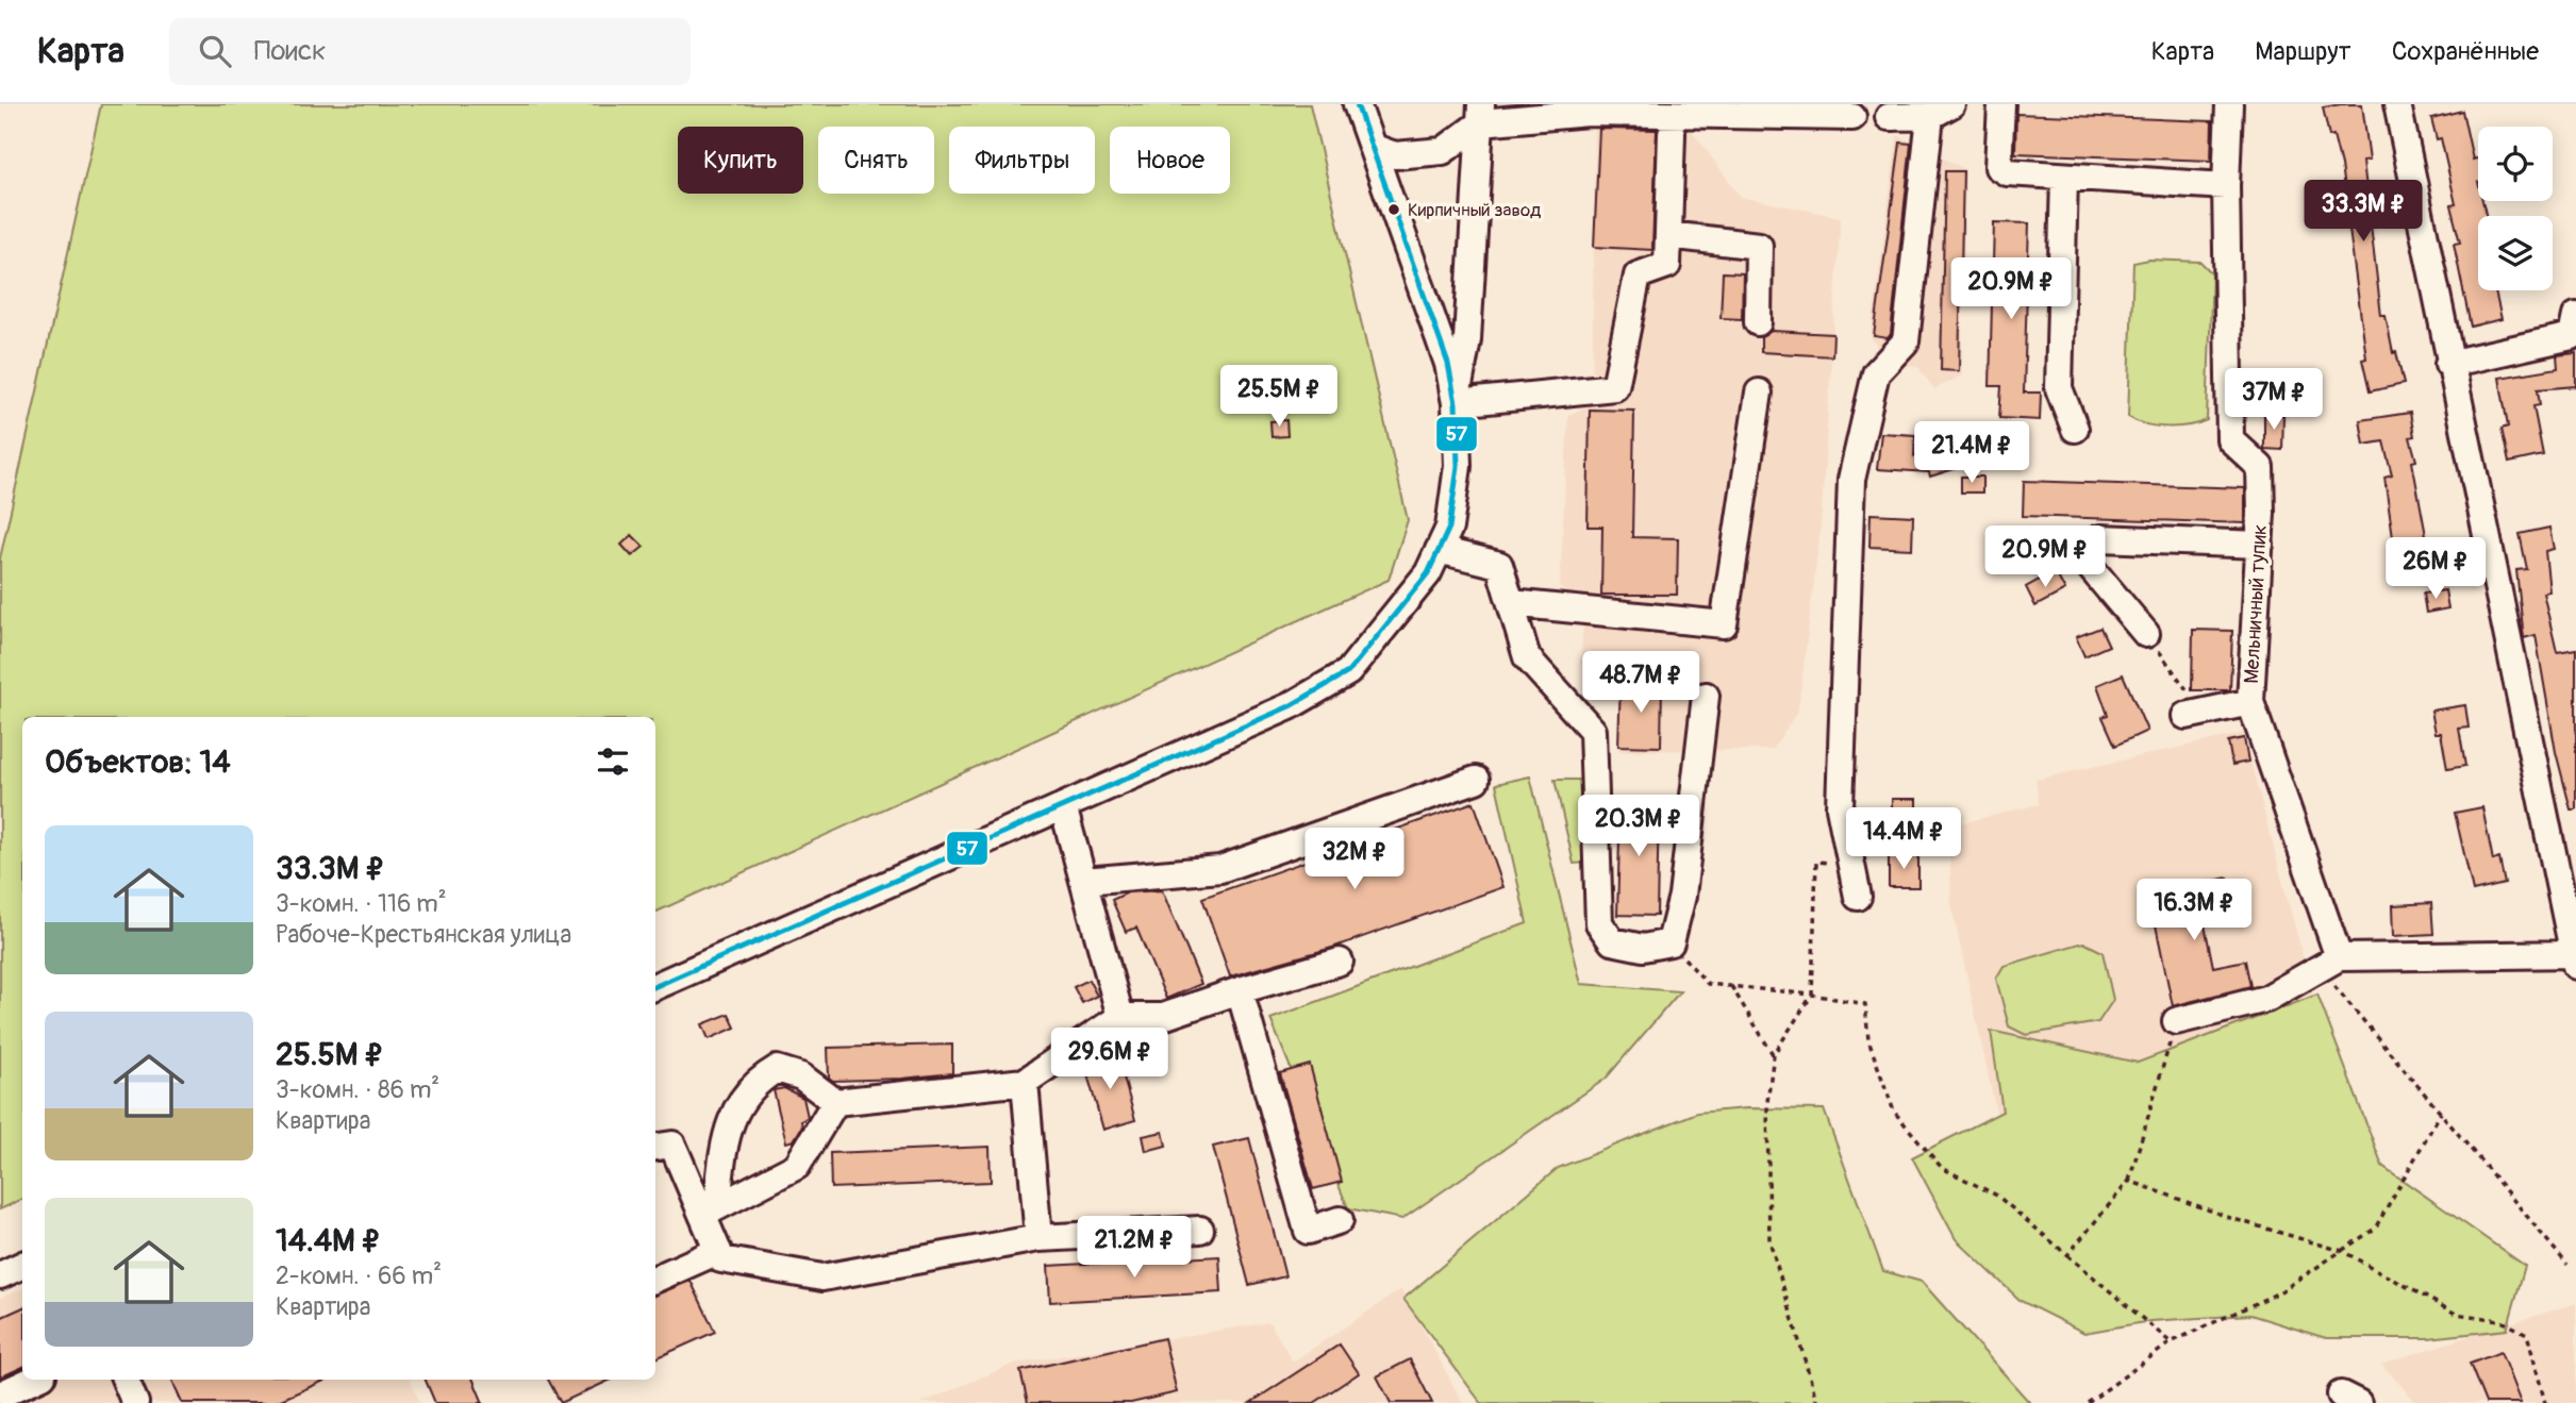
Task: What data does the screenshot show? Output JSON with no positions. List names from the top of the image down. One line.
{"streets":{"street":["Мельничный тупик"]},"places":["Кирпичный завод"],"lines":["transit line 57"],"page":{"header":"Карта","search":"Поиск","nav":["Карта","Маршрут","Сохранённые"],"chip":["Купить","Снять","Фильтры","Новое"],"price":["33.3M ₽","20.9M ₽","25.5M ₽","37M ₽","21.4M ₽","20.9M ₽","26M ₽","48.7M ₽","20.3M ₽","14.4M ₽","32M ₽","16.3M ₽","29.6M ₽","21.2M ₽"],"heading":"Объектов: 14","list":[{"name":"33.3M ₽","note":"3-комн. · 116 m² · Рабоче-Крестьянская улица"},{"name":"25.5M ₽","note":"3-комн. · 86 m² · Квартира"},{"name":"14.4M ₽","note":"2-комн. · 66 m² · Квартира"}]}}
